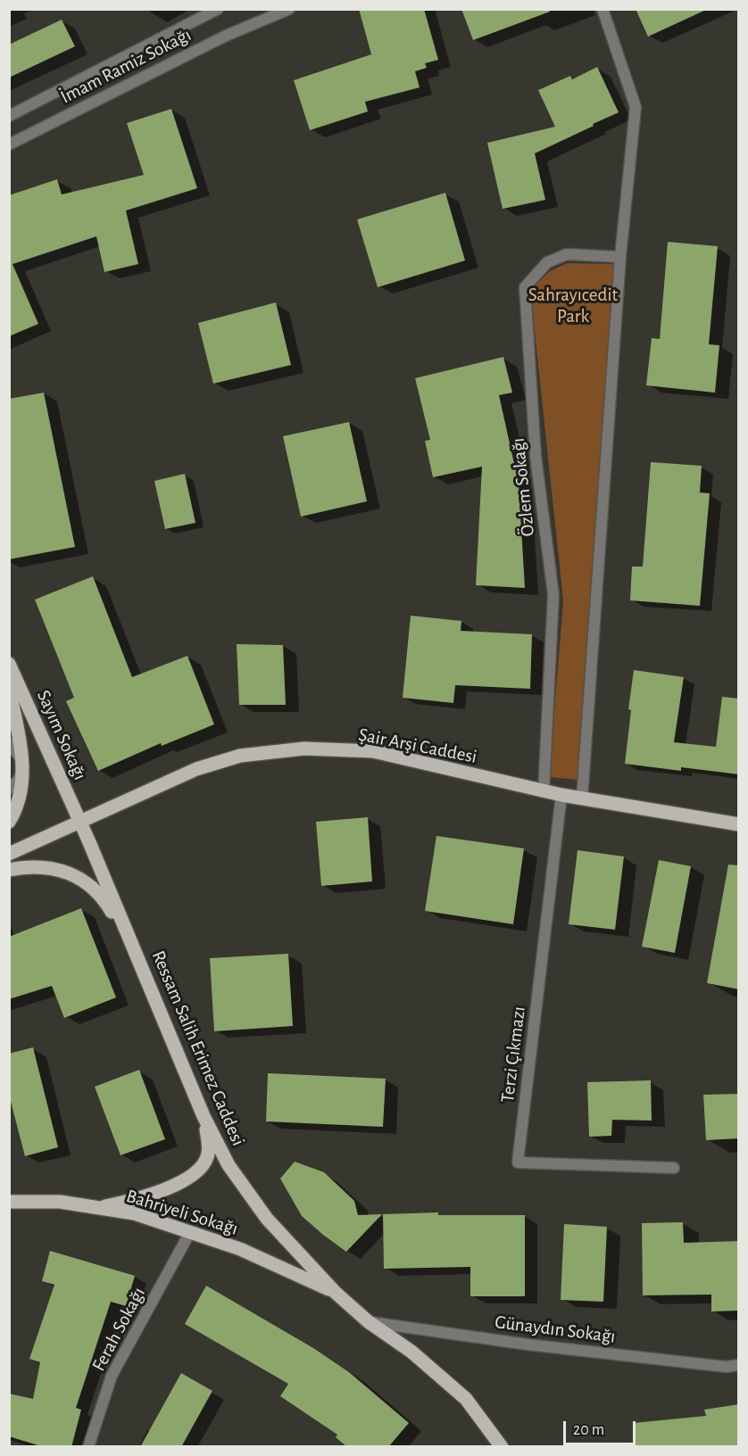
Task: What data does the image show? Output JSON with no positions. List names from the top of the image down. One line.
{"streets":{"main road":["Sayım Sokağı","Şair Arşi Caddesi","Ressam Salih Erimez Caddesi","Bahriyeli Sokağı"],"street":["İmam Ramiz Sokağı","Özlem Sokağı","Terzi Çıkmazı","Ferah Sokağı","Günaydın Sokağı"]},"crossings":[["Özlem Sokağı","Şair Arşi Caddesi"],["Sayım Sokağı","Şair Arşi Caddesi"],["Sayım Sokağı","Ressam Salih Erimez Caddesi"],["Şair Arşi Caddesi","Ressam Salih Erimez Caddesi"],["Şair Arşi Caddesi","Terzi Çıkmazı"],["Ressam Salih Erimez Caddesi","Bahriyeli Sokağı"],["Bahriyeli Sokağı","Ferah Sokağı"]],"parks":["Sahrayıcedit Park"],"scale_bar":"20 m"}
